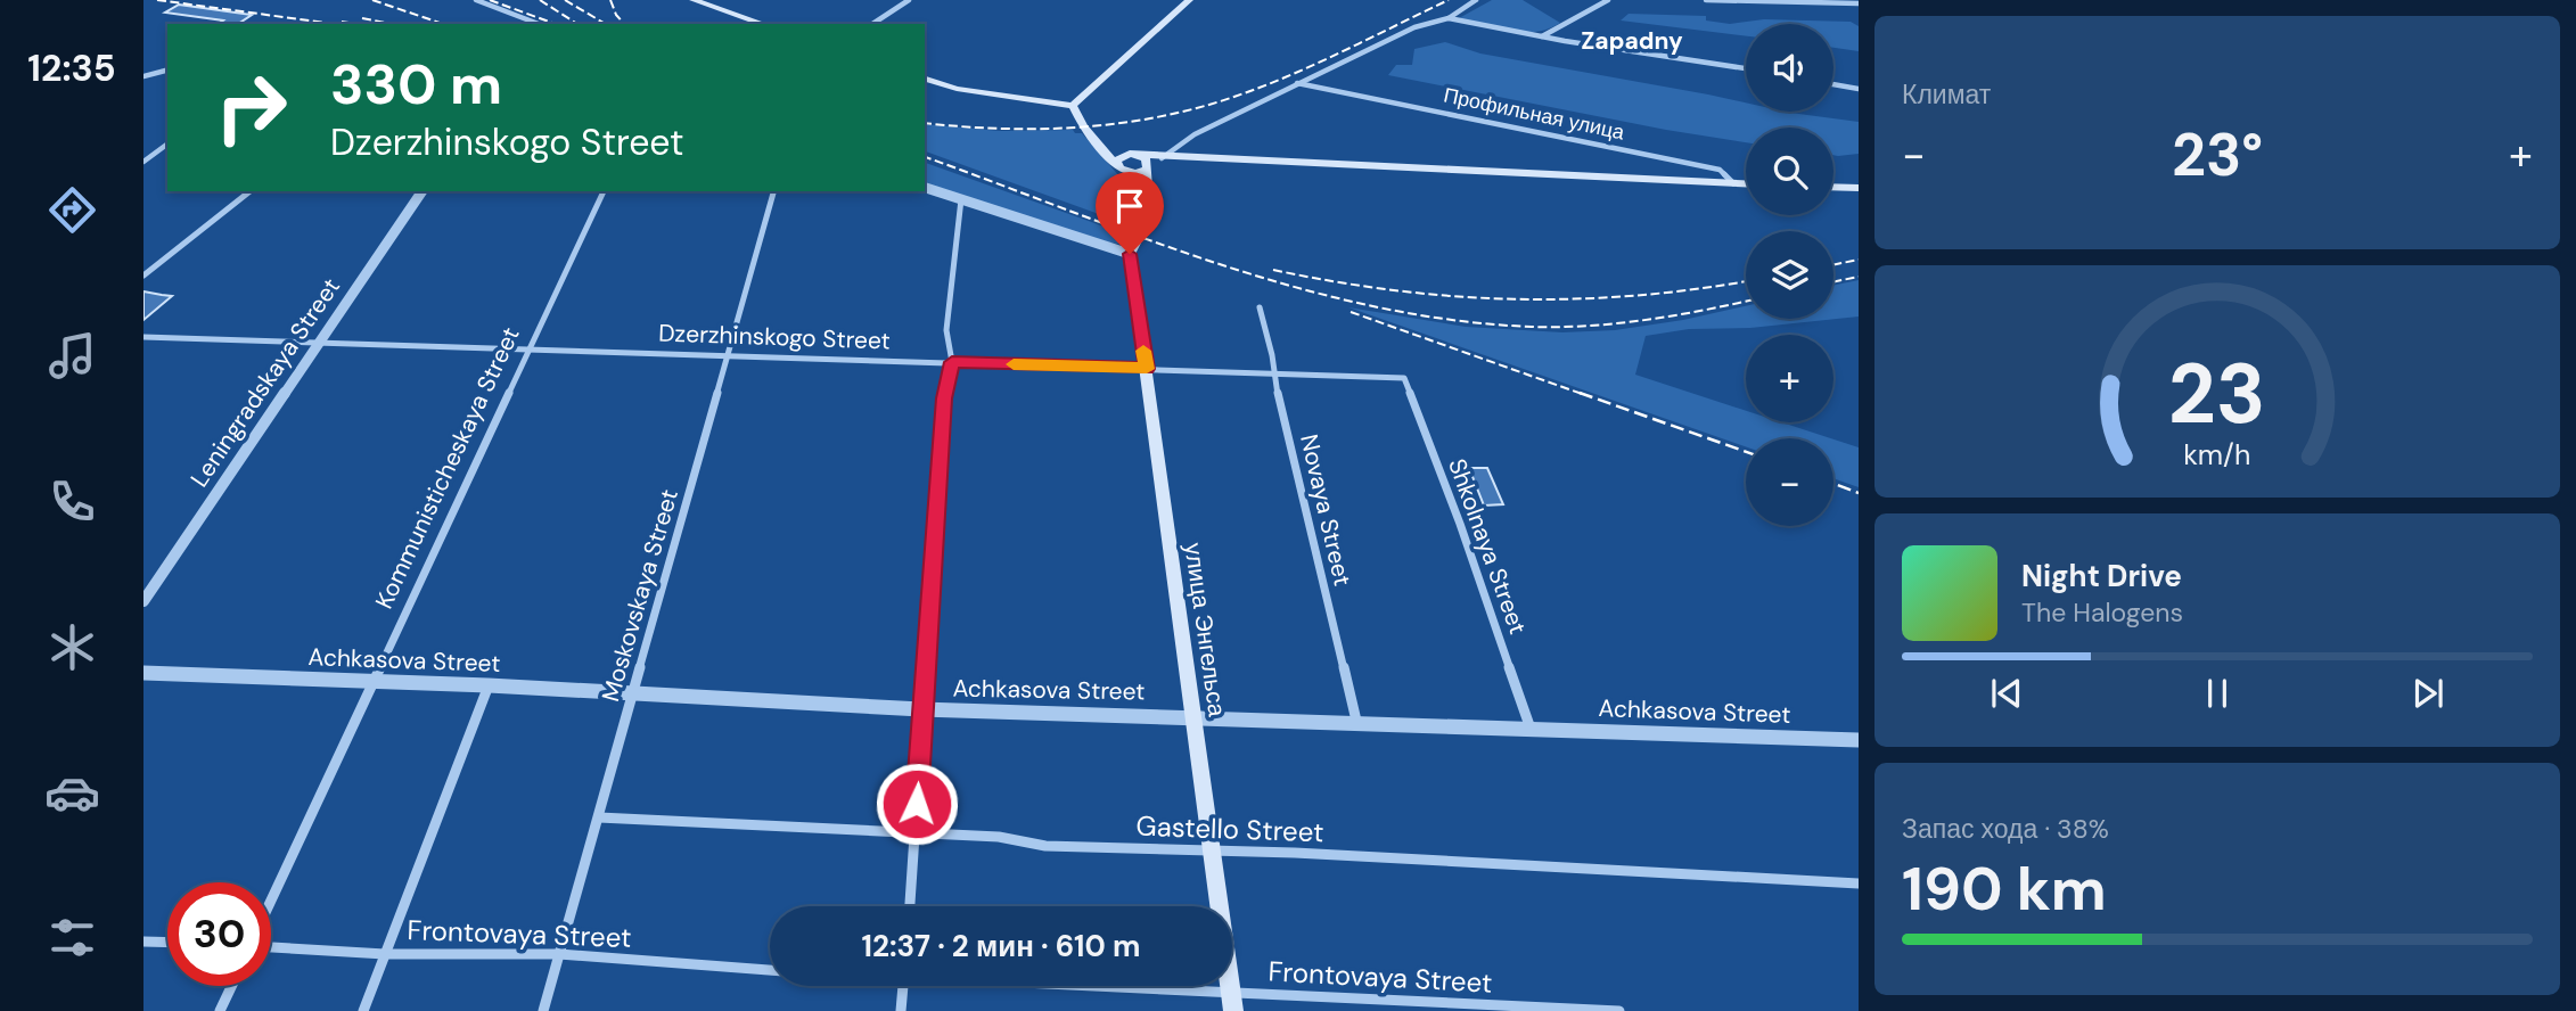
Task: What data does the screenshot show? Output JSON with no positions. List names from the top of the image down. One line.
{"streets":{"main road":["Профильная улица","улица Энгельса"],"street":["Dzerzhinskogo Street","Leningradskaya Street","Kommunisticheskaya Street","Novaya Street","Shkolnaya Street","Moskovskaya Street","Achkasova Street","Gastello Street","Frontovaya Street"]},"crossings":[["Dzerzhinskogo Street","Leningradskaya Street"],["Dzerzhinskogo Street","Kommunisticheskaya Street"],["Dzerzhinskogo Street","Novaya Street"],["Dzerzhinskogo Street","Shkolnaya Street"],["Dzerzhinskogo Street","Moskovskaya Street"],["Dzerzhinskogo Street","улица Энгельса"],["Kommunisticheskaya Street","Achkasova Street"],["Novaya Street","Achkasova Street"],["Shkolnaya Street","Achkasova Street"],["Moskovskaya Street","Achkasova Street"],["Moskovskaya Street","Gastello Street"],["Moskovskaya Street","Frontovaya Street"],["улица Энгельса","Achkasova Street"],["улица Энгельса","Gastello Street"],["улица Энгельса","Frontovaya Street"]],"districts":["Zapadny"],"page":{"tabs":"12:35","tile":["Климат",["Запас хода · 38%","190 km"]],"map_buttons":["+","−"],"turn":["330 m","Dzerzhinskogo Street"],"heat":["−","23°","+"],"song":["Night Drive","The Halogens"],"limit":"30","trip":"12:37 · 2 мин · 610 m","gauge":["23","km/h"]}}
